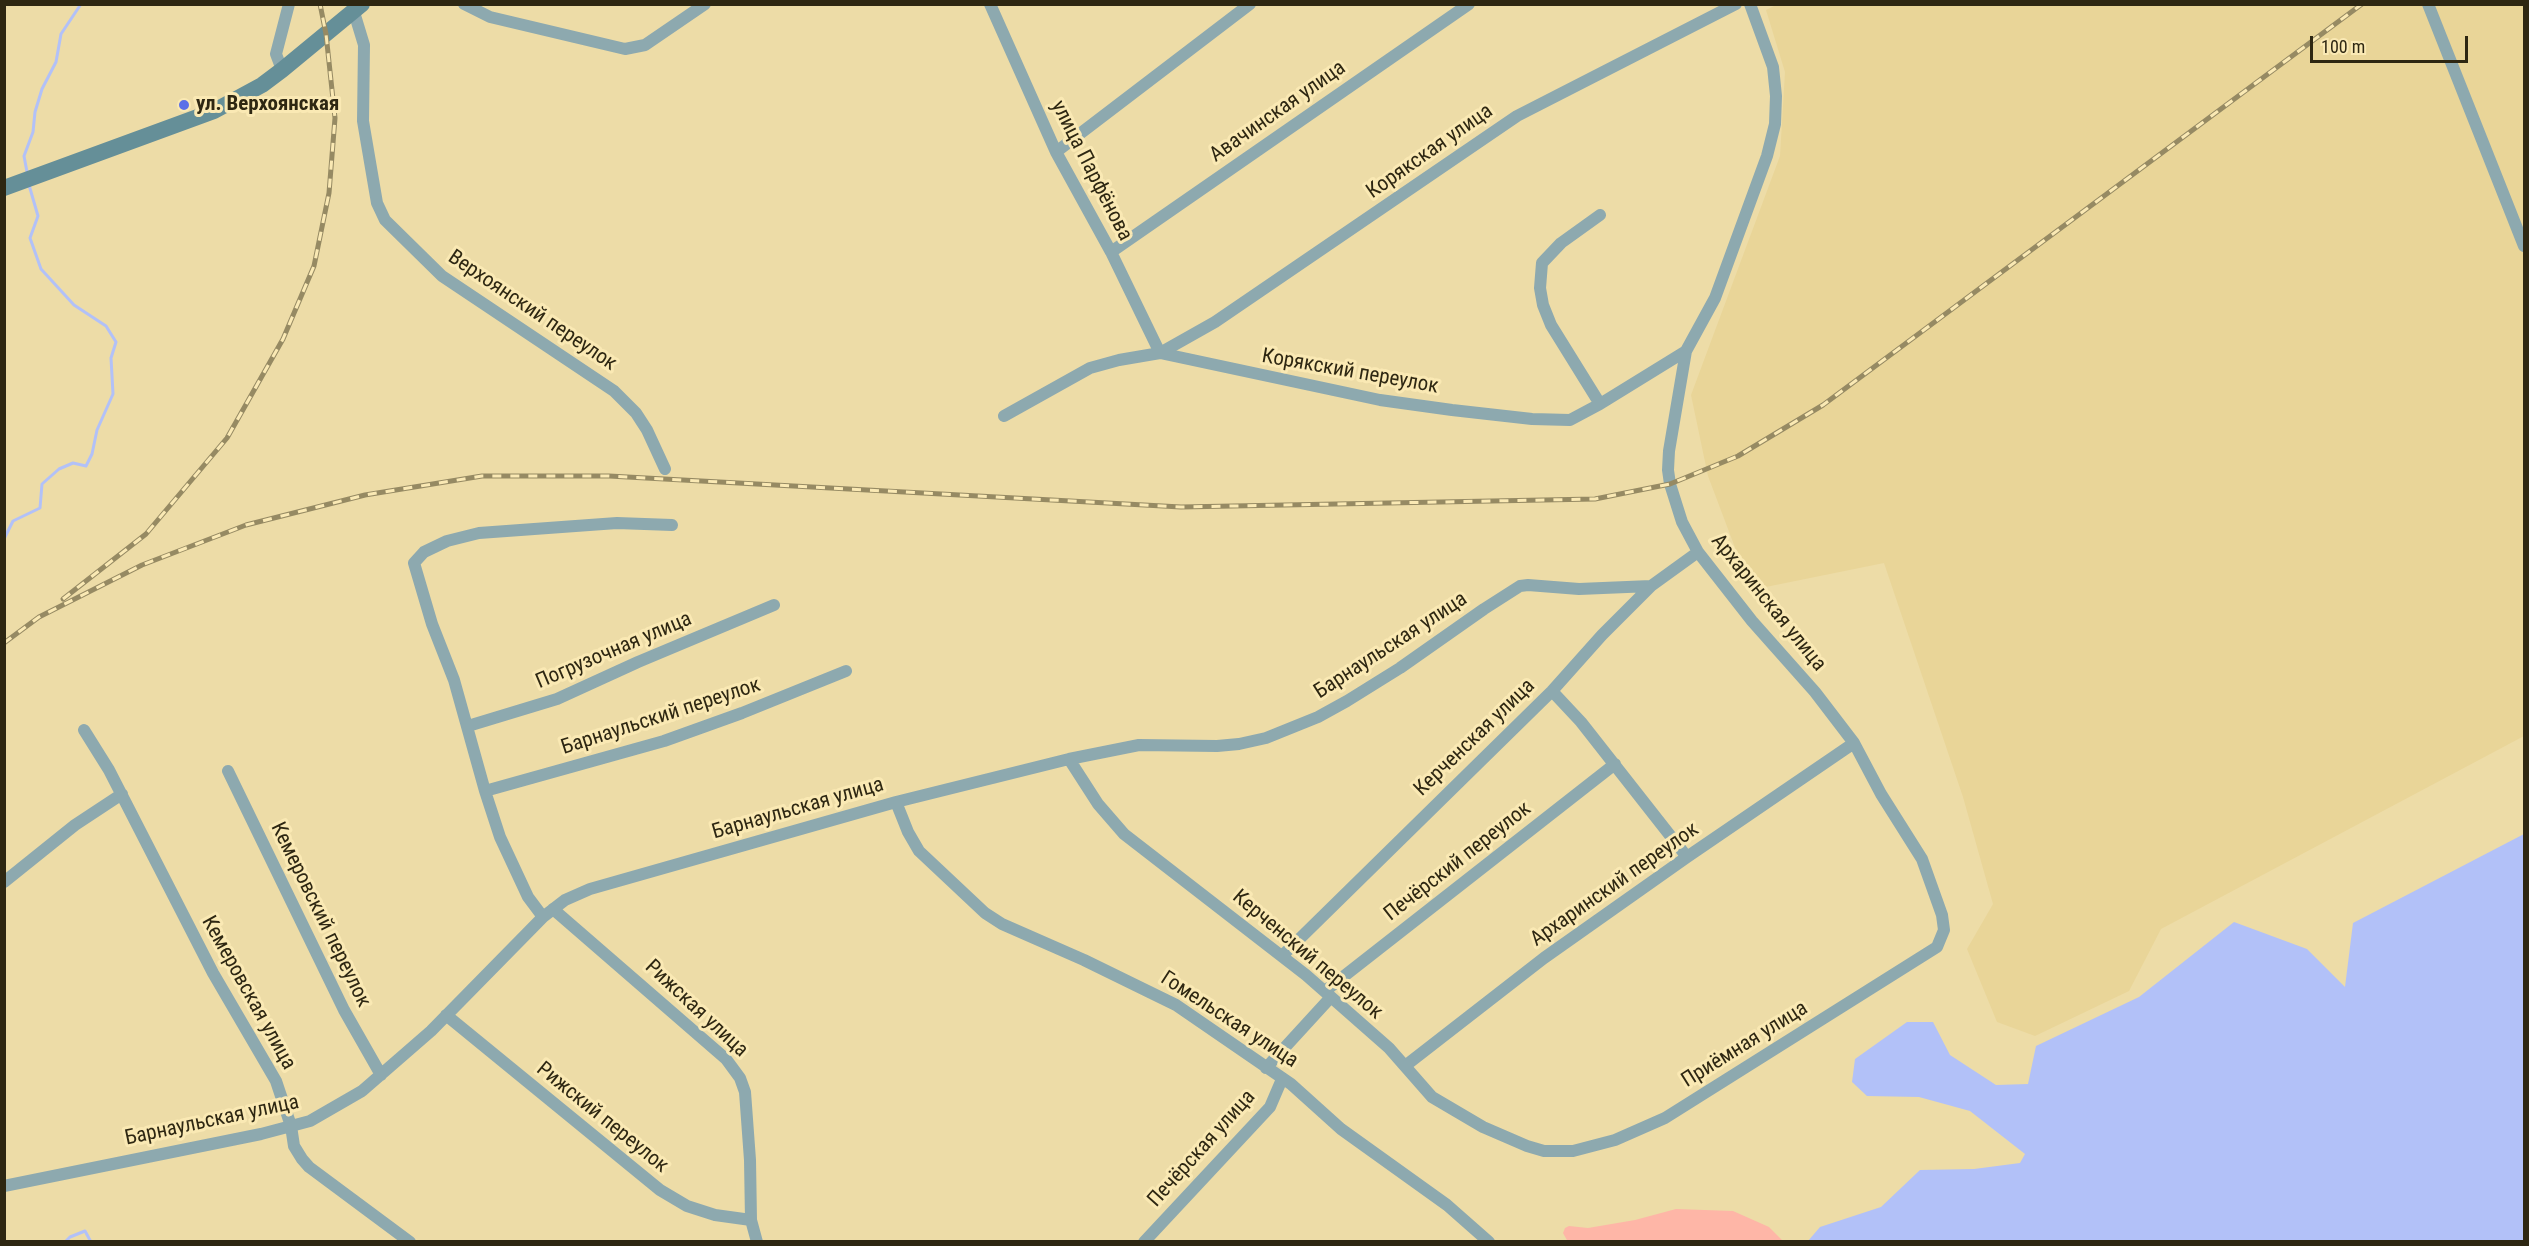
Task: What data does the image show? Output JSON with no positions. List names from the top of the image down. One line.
{"streets":{"street":["Авачинская улица","Корякская улица","улица Парфёнова","Верхоянский переулок","Корякский переулок","Архаринская улица","Барнаульская улица","Погрузочная улица","Барнаульский переулок","Керченская улица","Печёрский переулок","Архаринский переулок","Кемеровский переулок","Керченский переулок","Кемеровская улица","Рижская улица","Гомельская улица","Приёмная улица","Рижский переулок","Печёрская улица"]},"crossings":[["Авачинская улица","улица Парфёнова"],["Корякская улица","улица Парфёнова"],["Корякская улица","Корякский переулок"],["улица Парфёнова","Корякский переулок"],["Корякский переулок","Архаринская улица"],["Архаринская улица","Керченская улица"],["Архаринская улица","Архаринский переулок"],["Архаринская улица","Приёмная улица"],["Барнаульская улица","Керченская улица"],["Барнаульская улица","Кемеровский переулок"],["Барнаульская улица","Керченский переулок"],["Барнаульская улица","Кемеровская улица"],["Барнаульская улица","Рижская улица"],["Барнаульская улица","Гомельская улица"],["Барнаульская улица","Рижский переулок"],["Керченская улица","Керченский переулок"],["Печёрский переулок","Керченский переулок"],["Печёрский переулок","Гомельская улица"],["Архаринский переулок","Керченский переулок"],["Керченский переулок","Приёмная улица"],["Рижская улица","Рижский переулок"],["Гомельская улица","Печёрская улица"]],"places":["ул. Верхоянская"],"scale_bar":"100 m"}
